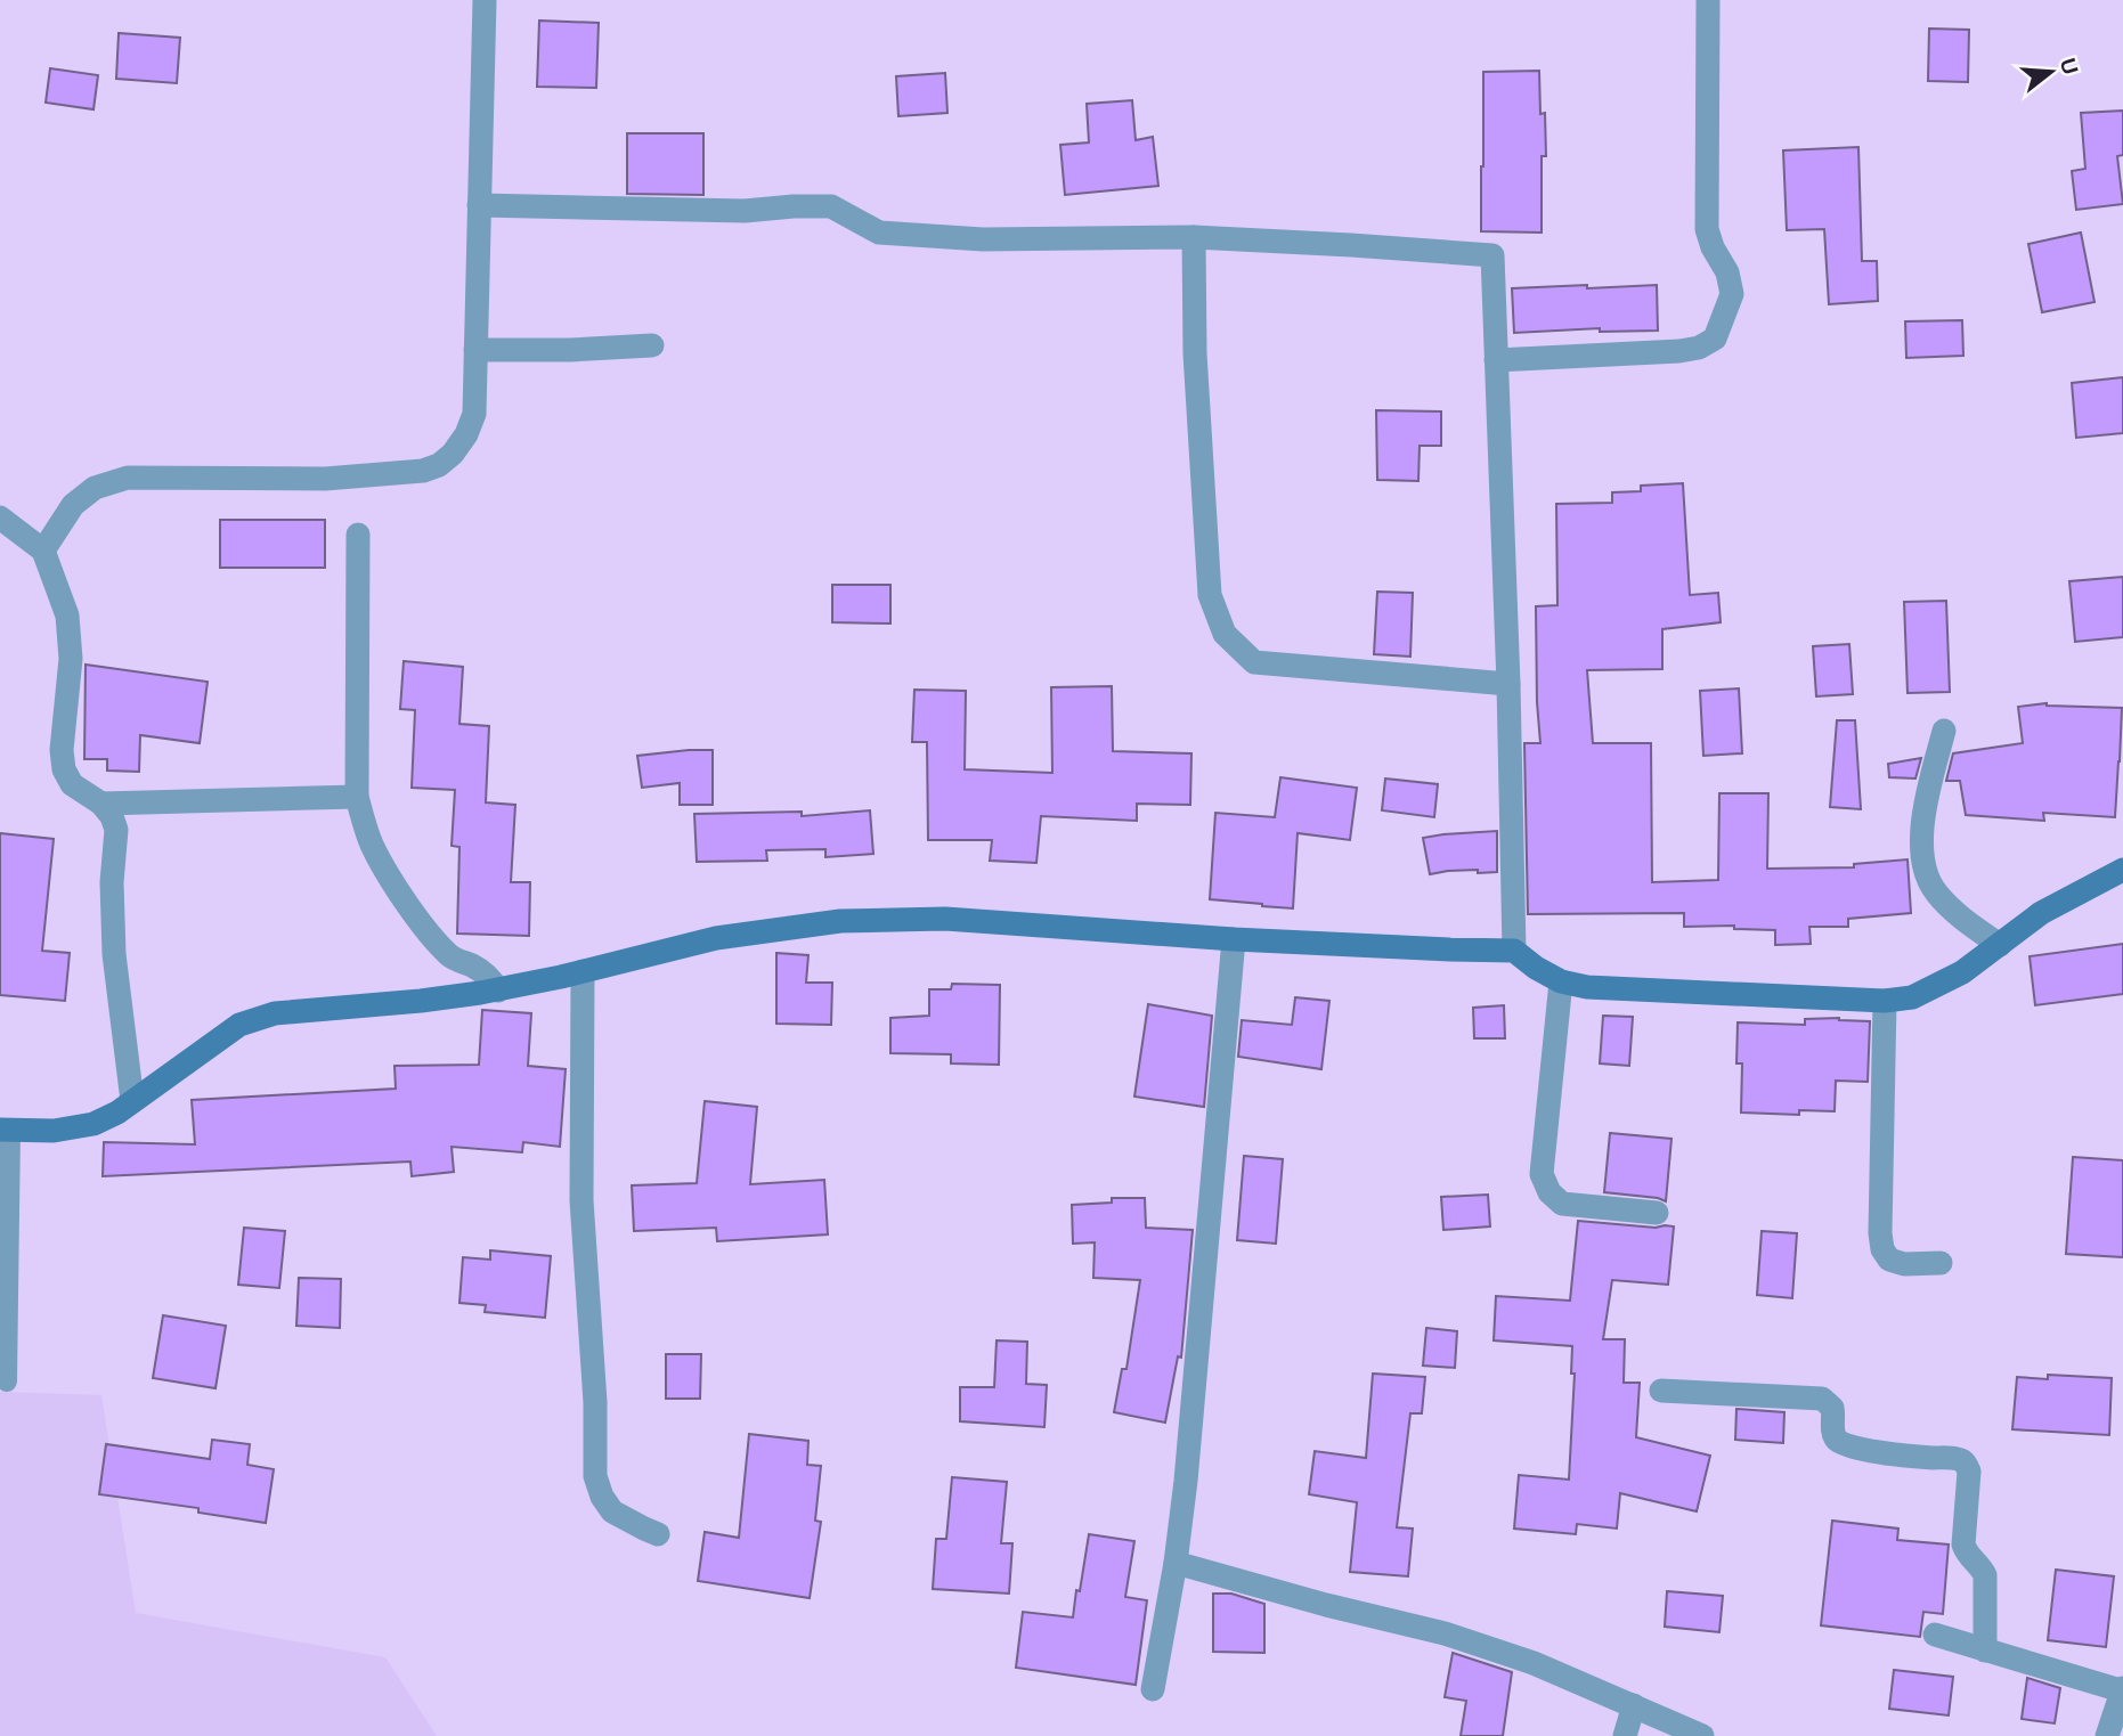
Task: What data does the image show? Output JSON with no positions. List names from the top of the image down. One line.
{"north":"right"}
